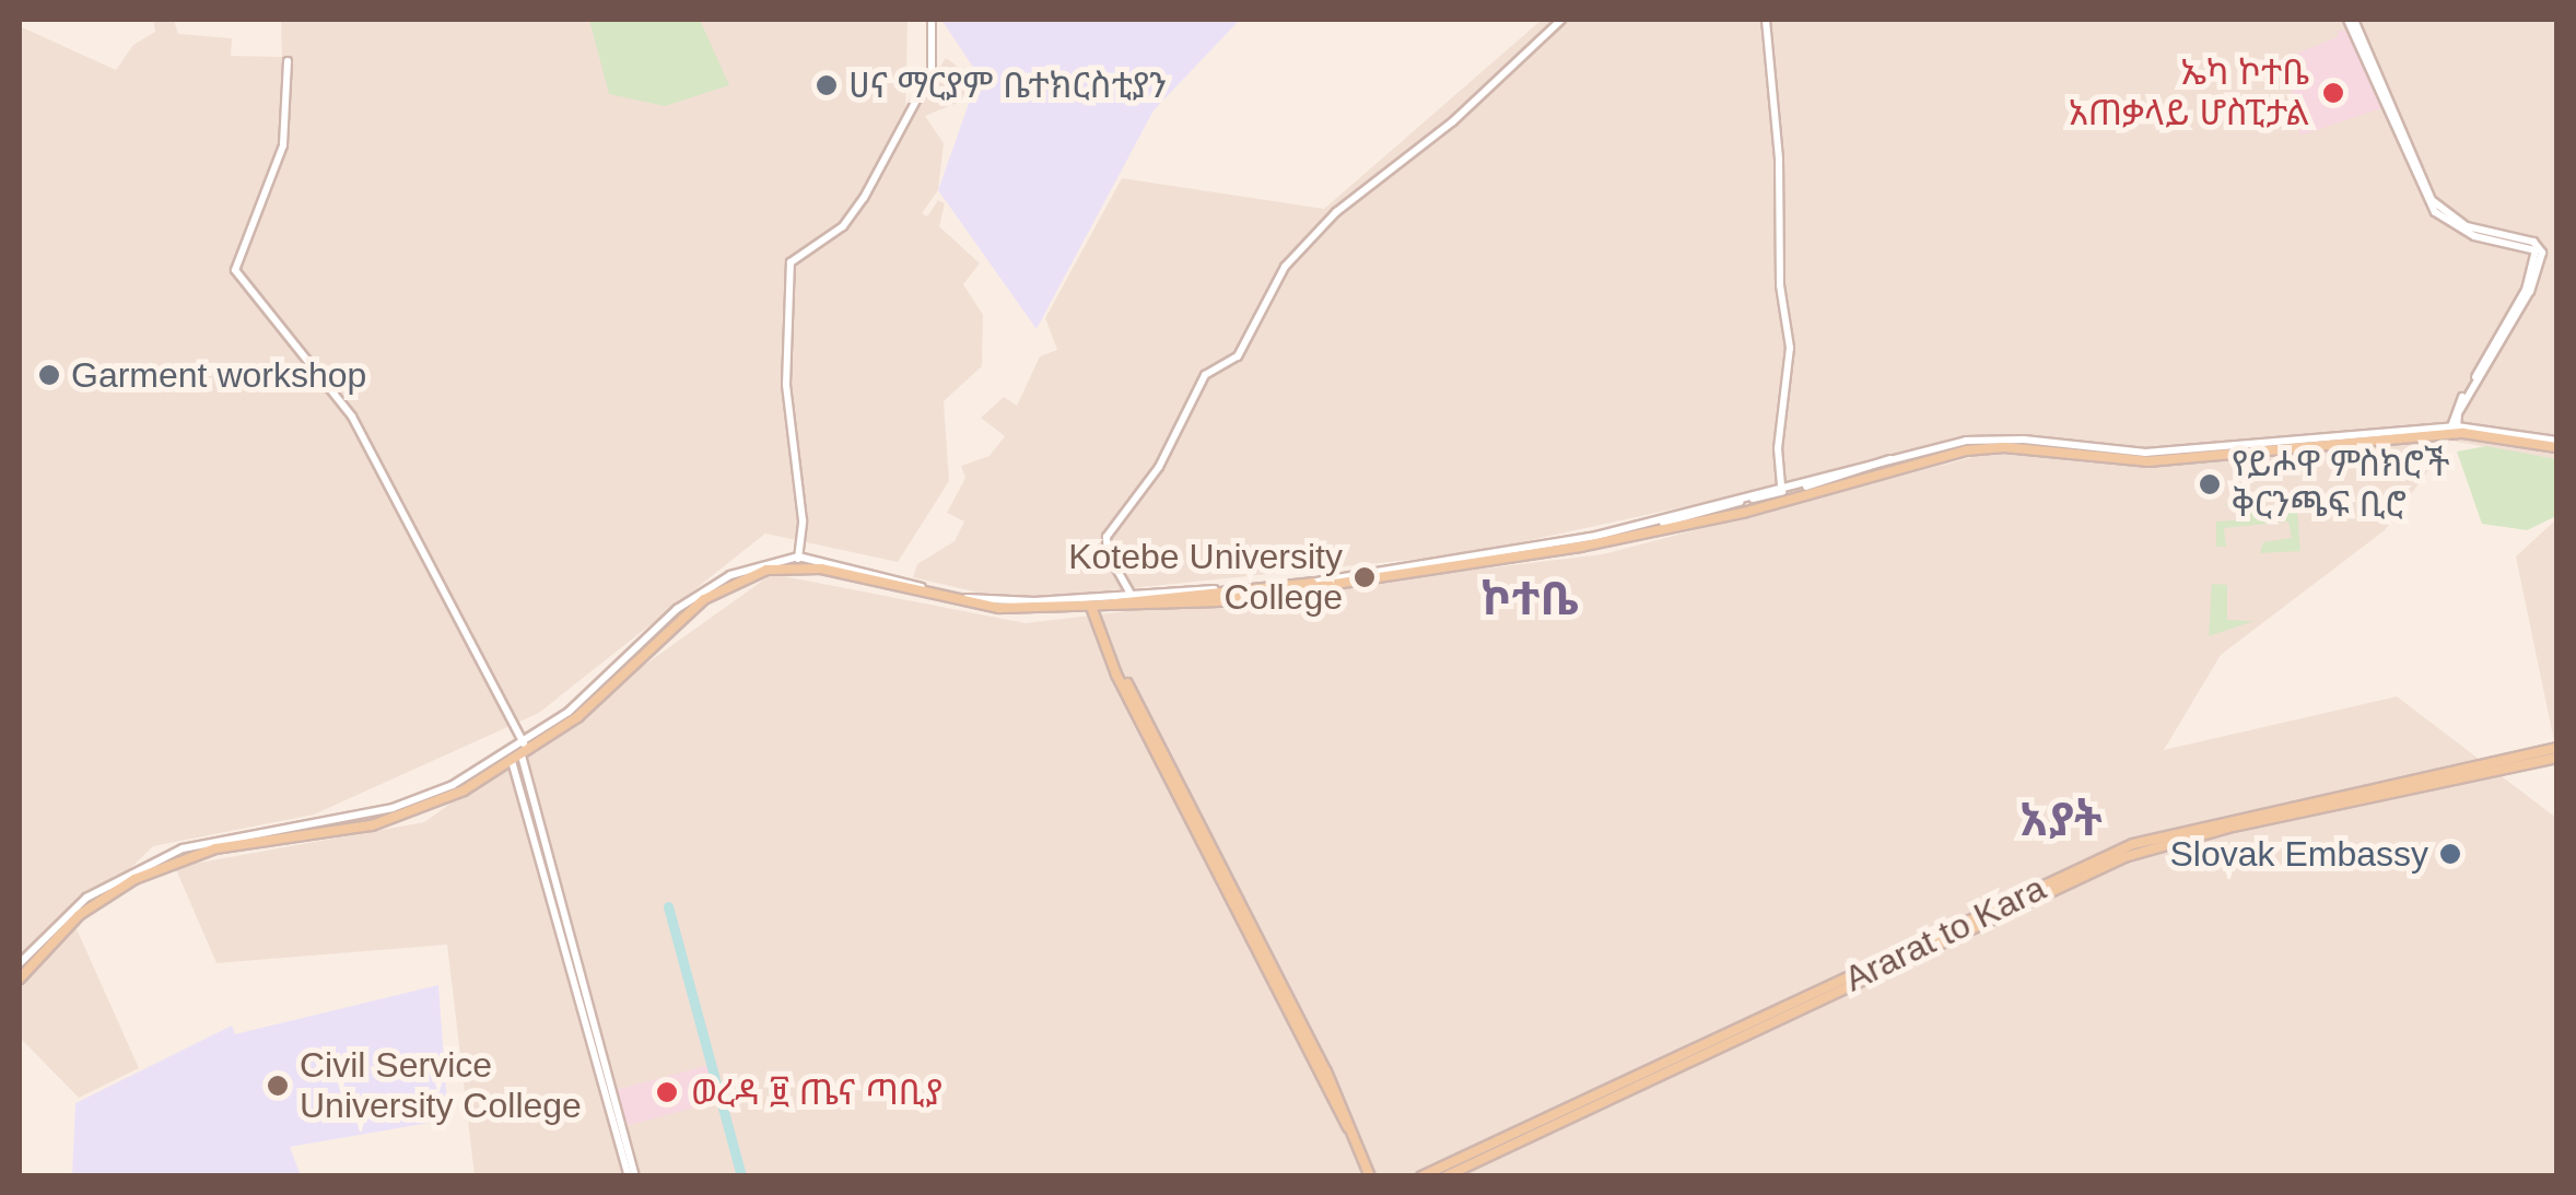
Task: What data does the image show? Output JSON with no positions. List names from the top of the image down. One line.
{"streets":{"main road":["Ararat to Kara"]},"districts":["ኮተቤ","አያት"],"places":["ሀና ማርያም ቤተክርስቲያን","ኤካ ኮተቤ አጠቃላይ ሆስፒታል","Garment workshop","የይሖዋ ምስክሮች ቅርንጫፍ ቢሮ","Kotebe University College","Slovak Embassy","Civil Service University College","ወረዳ ፱ ጤና ጣቢያ"]}
